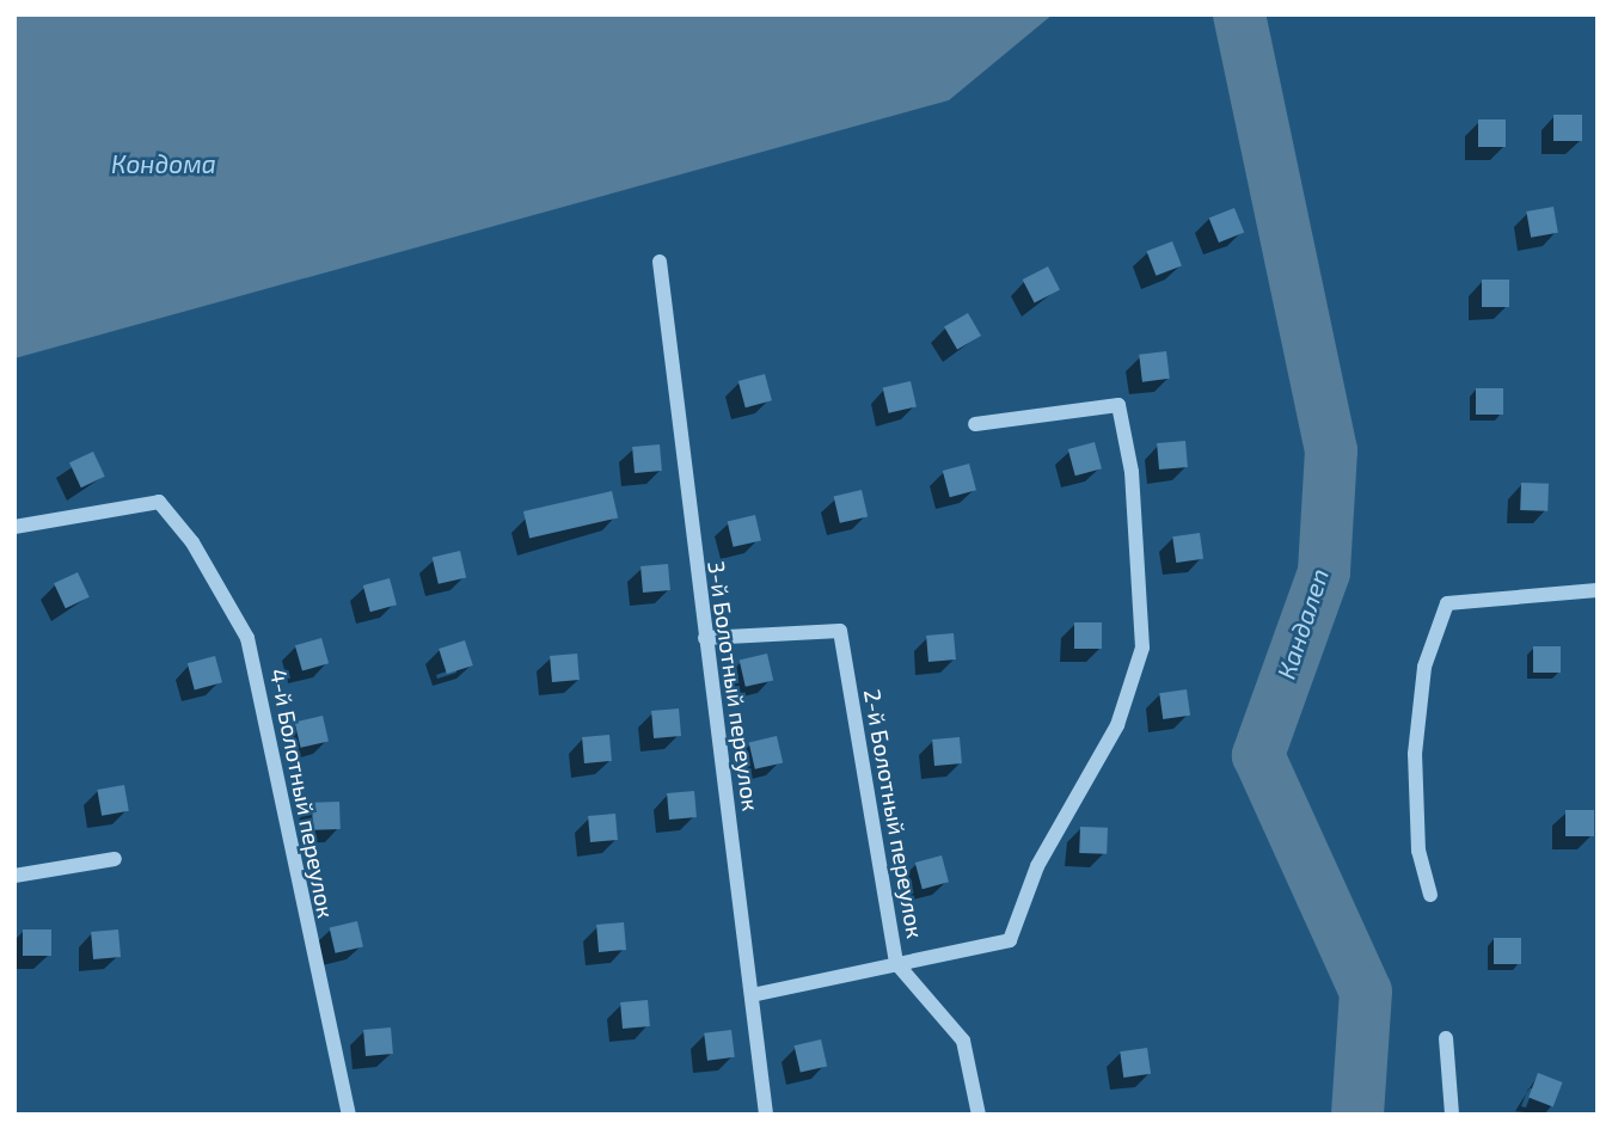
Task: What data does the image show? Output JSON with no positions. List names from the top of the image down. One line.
{"streets":{"street":["3-й Болотный переулок","4-й Болотный переулок","2-й Болотный переулок"]},"crossings":[["3-й Болотный переулок","2-й Болотный переулок"]],"water":["Кондома","Кандалеп"]}
